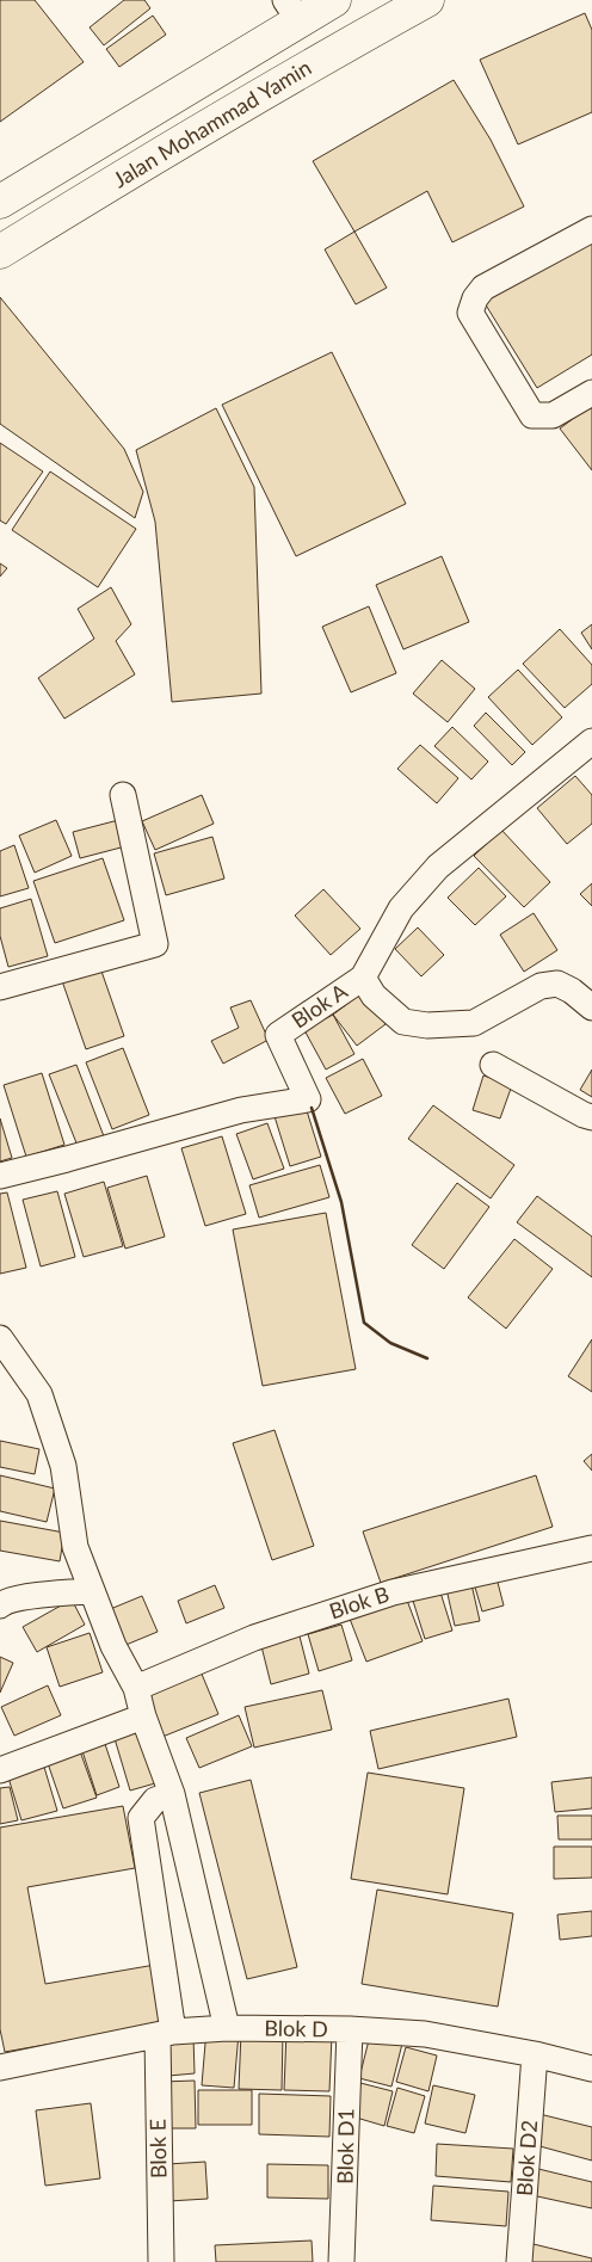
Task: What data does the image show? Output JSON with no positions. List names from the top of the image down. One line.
{"streets":{"main road":["Jalan Mohammad Yamin"],"street":["Blok A","Blok B","Blok D","Blok D1","Blok E","Blok D2"]},"crossings":[["Blok D","Blok D1"],["Blok D","Blok E"],["Blok D","Blok D2"]]}
